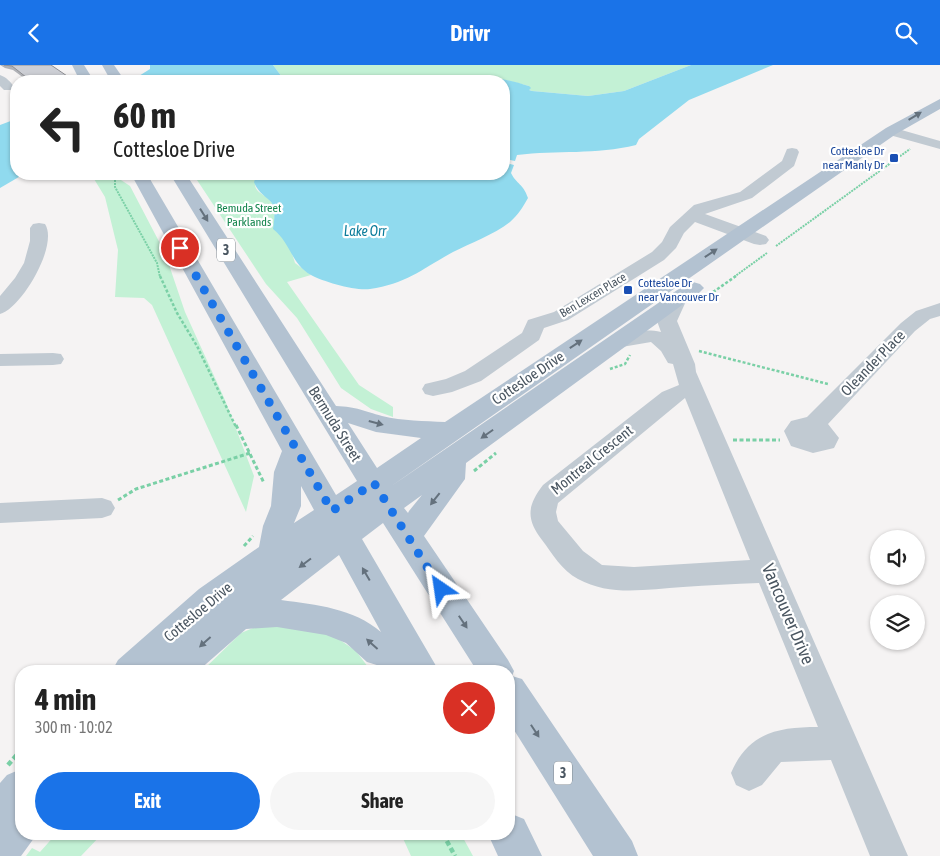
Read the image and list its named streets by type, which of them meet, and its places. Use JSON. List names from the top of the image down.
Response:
{
  "streets": {
    "main road": ["3", "Cottesloe Drive", "Bermuda Street"],
    "street": [
      "Ben Lexcen Place",
      "Oleander Place",
      "Montreal Crescent",
      "Vancouver Drive"
    ]
  },
  "crossings": [
    ["Cottesloe Drive", "Bermuda Street"],
    ["Cottesloe Drive", "Vancouver Drive"],
    ["Montreal Crescent", "Vancouver Drive"]
  ],
  "water": ["Lake Orr"],
  "parks": ["Bemuda Street Parklands"],
  "places": {
    "transit": ["Cottesloe Dr near Manly Dr", "Cottesloe Dr near Vancouver Dr"]
  },
  "page": {
    "header": "Drivr",
    "turn": ["60 m", "Cottesloe Drive"],
    "heading": ["4 min", "300 m · 10:02"],
    "buttons": ["Exit", "Share"]
  }
}
